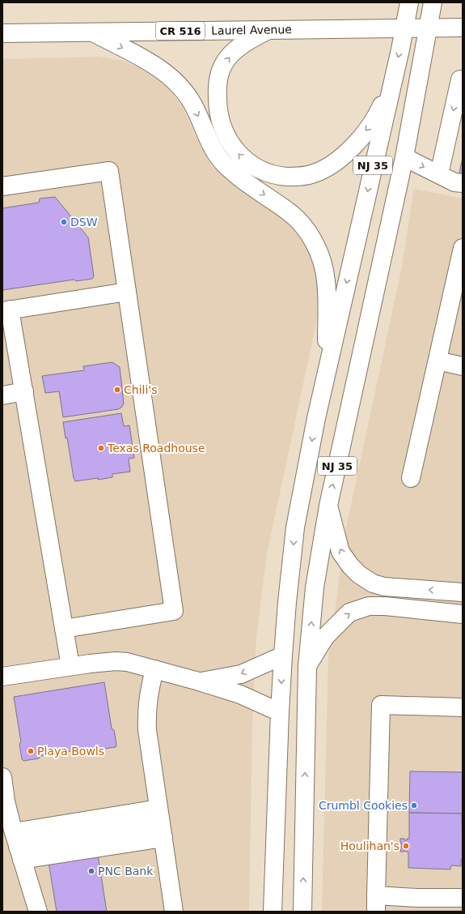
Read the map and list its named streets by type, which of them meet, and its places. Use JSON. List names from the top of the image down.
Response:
{
  "streets": {
    "main road": ["Laurel Avenue", "CR 516", "NJ 35"]
  },
  "crossings": [
    ["Laurel Avenue", "NJ 35"]
  ],
  "places": [
    "DSW",
    "Chili's",
    "Texas Roadhouse",
    "Playa Bowls",
    "Crumbl Cookies",
    "Houlihan's",
    "PNC Bank"
  ]
}
